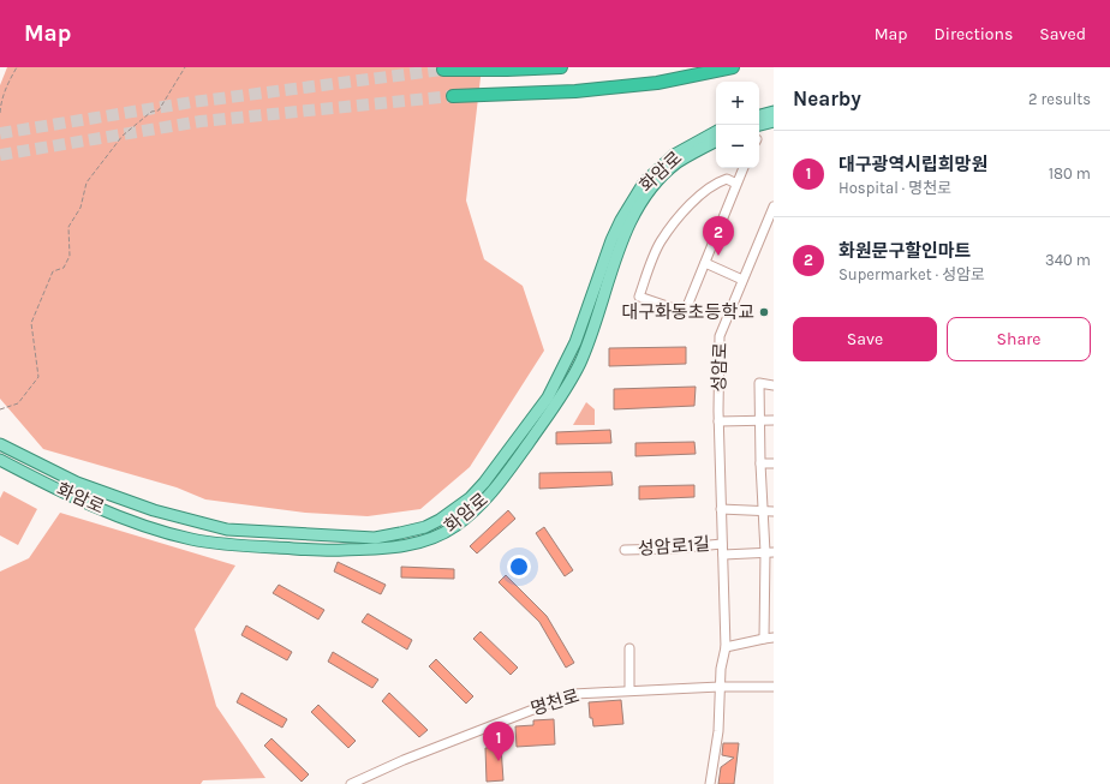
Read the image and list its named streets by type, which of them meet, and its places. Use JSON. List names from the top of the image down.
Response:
{
  "streets": {
    "main road": ["화암로"],
    "street": ["성암로", "성암로1길", "명천로"]
  },
  "crossings": [
    ["성암로", "성암로1길"],
    ["성암로", "명천로"]
  ],
  "places": ["대구화동초등학교"],
  "page": {
    "header": "Map",
    "nav": ["Map", "Directions", "Saved"],
    "heading": ["Nearby", "2 results"],
    "map_buttons": ["+", "−"],
    "list": [
      {
        "mark": "1",
        "name": "대구광역시립희망원",
        "note": "Hospital · 명천로",
        "value": "180 m"
      },
      {
        "mark": "2",
        "name": "화원문구할인마트",
        "note": "Supermarket · 성암로",
        "value": "340 m"
      }
    ],
    "pins": ["2", "1"],
    "buttons": ["Save", "Share"]
  }
}
